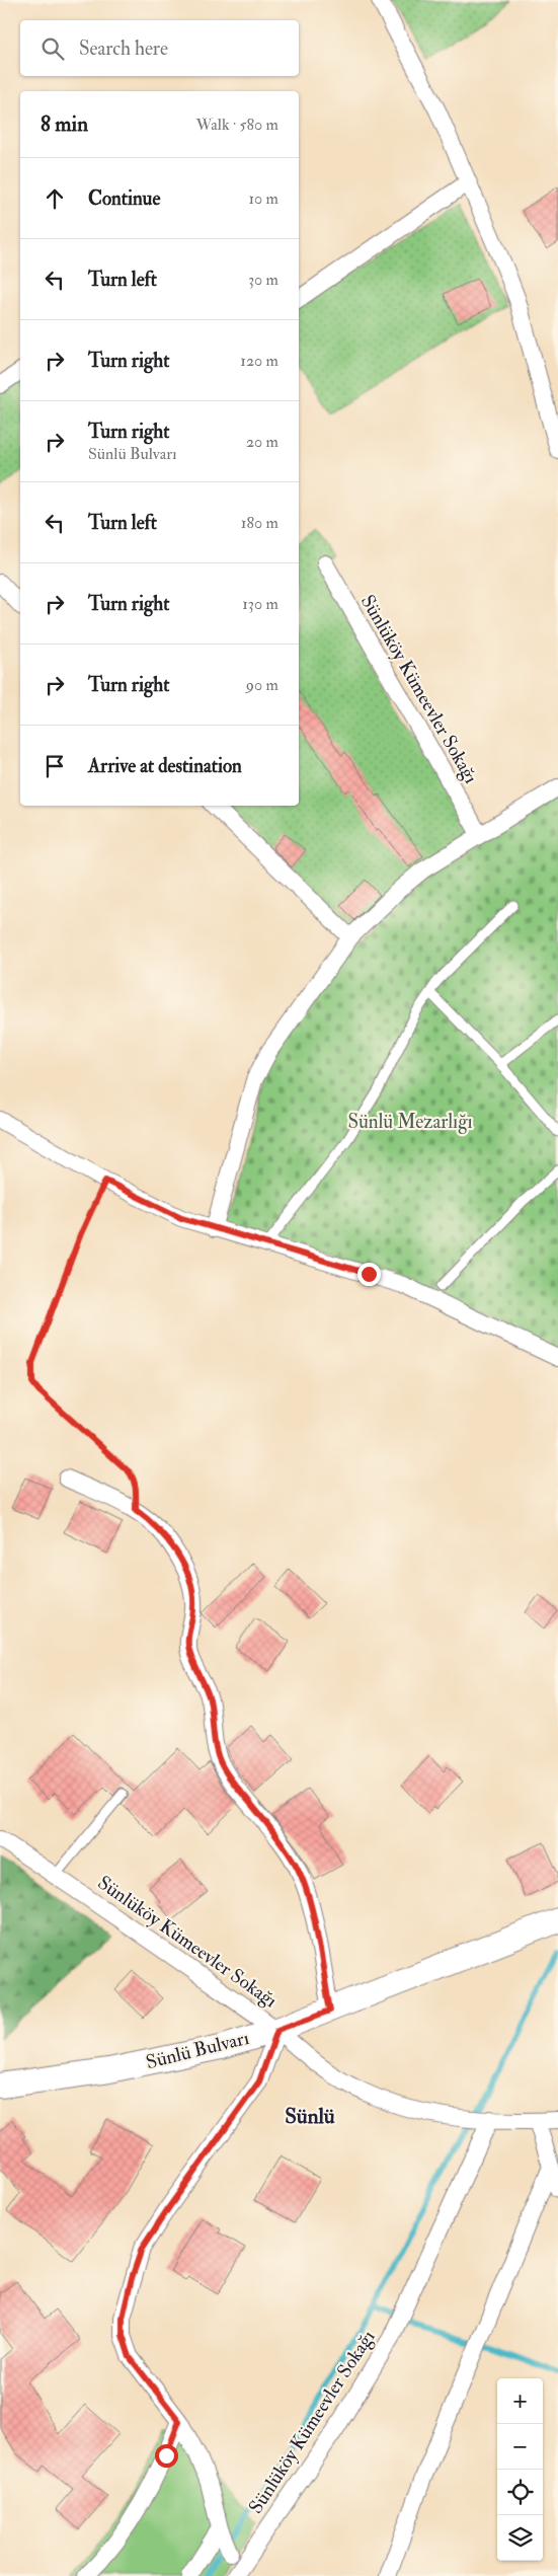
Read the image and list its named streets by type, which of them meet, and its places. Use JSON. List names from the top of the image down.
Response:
{
  "streets": {
    "main road": ["Sünlü Bulvarı"],
    "street": ["Sünlüköy Kümeevler Sokağı"]
  },
  "crossings": [
    ["Sünlüköy Kümeevler Sokağı", "Sünlü Bulvarı"]
  ],
  "districts": ["Sünlü"],
  "parks": ["Sünlü Mezarlığı"],
  "page": {
    "search": "Search here",
    "heading": ["8 min", "Walk · 580 m"],
    "list": [
      ["Continue", "10 m"],
      ["Turn left", "30 m"],
      ["Turn right", "120 m"],
      ["Turn right", "Sünlü Bulvarı", "20 m"],
      ["Turn left", "180 m"],
      ["Turn right", "130 m"],
      ["Turn right", "90 m"],
      "Arrive at destination"
    ],
    "map_buttons": ["+", "−"]
  }
}
